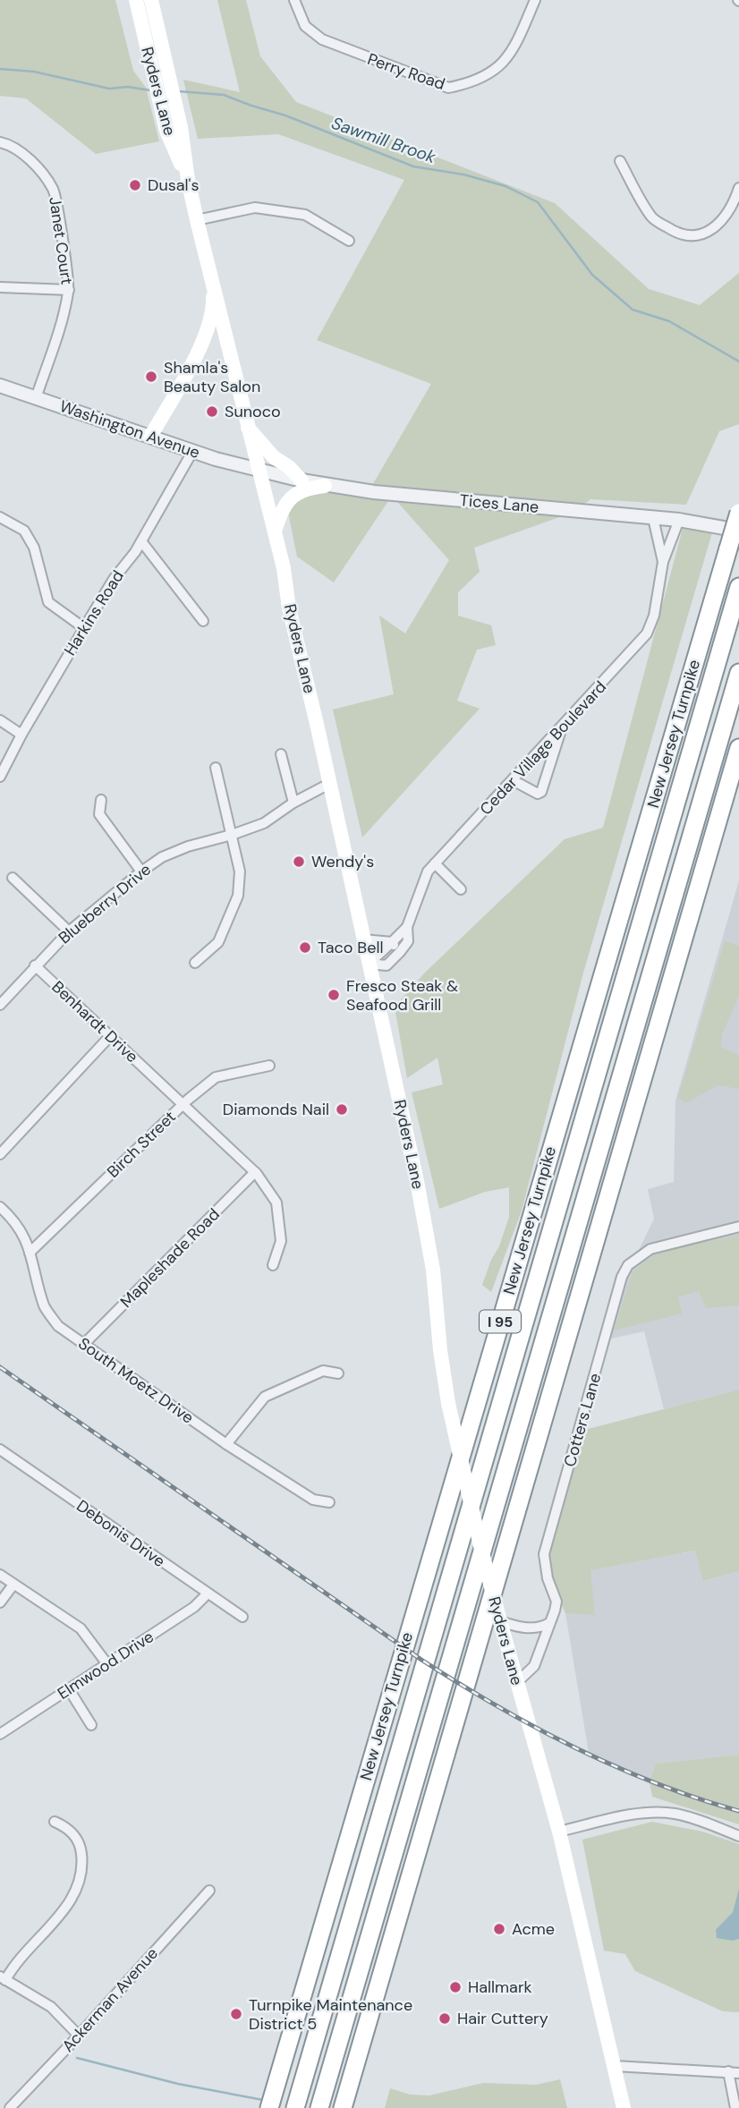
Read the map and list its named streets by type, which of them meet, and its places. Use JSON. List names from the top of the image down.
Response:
{
  "streets": {
    "highway": ["New Jersey Turnpike", "I 95"],
    "main road": ["Ryders Lane"],
    "street": [
      "Perry Road",
      "Janet Court",
      "Washington Avenue",
      "Tices Lane",
      "Harkins Road",
      "Cedar Village Boulevard",
      "Blueberry Drive",
      "Benhardt Drive",
      "Birch Street",
      "Mapleshade Road",
      "South Moetz Drive",
      "Cotters Lane",
      "Debonis Drive",
      "Elmwood Drive",
      "Ackerman Avenue"
    ]
  },
  "crossings": [
    ["Ryders Lane", "Washington Avenue"],
    ["Ryders Lane", "Tices Lane"],
    ["Ryders Lane", "Cedar Village Boulevard"],
    ["Ryders Lane", "Blueberry Drive"],
    ["Ryders Lane", "Cotters Lane"],
    ["Janet Court", "Washington Avenue"],
    ["Washington Avenue", "Tices Lane"],
    ["Washington Avenue", "Harkins Road"],
    ["Tices Lane", "Cedar Village Boulevard"],
    ["Blueberry Drive", "Benhardt Drive"],
    ["Benhardt Drive", "Birch Street"],
    ["Benhardt Drive", "Mapleshade Road"],
    ["Birch Street", "South Moetz Drive"],
    ["Mapleshade Road", "South Moetz Drive"],
    ["Debonis Drive", "Elmwood Drive"]
  ],
  "water": ["Sawmill Brook"],
  "places": [
    "Dusal's",
    "Shamla's Beauty Salon",
    "Sunoco",
    "Wendy's",
    "Taco Bell",
    "Fresco Steak & Seafood Grill",
    "Diamonds Nail",
    "Acme",
    "Hallmark",
    "Turnpike Maintenance District 5",
    "Hair Cuttery"
  ]
}
